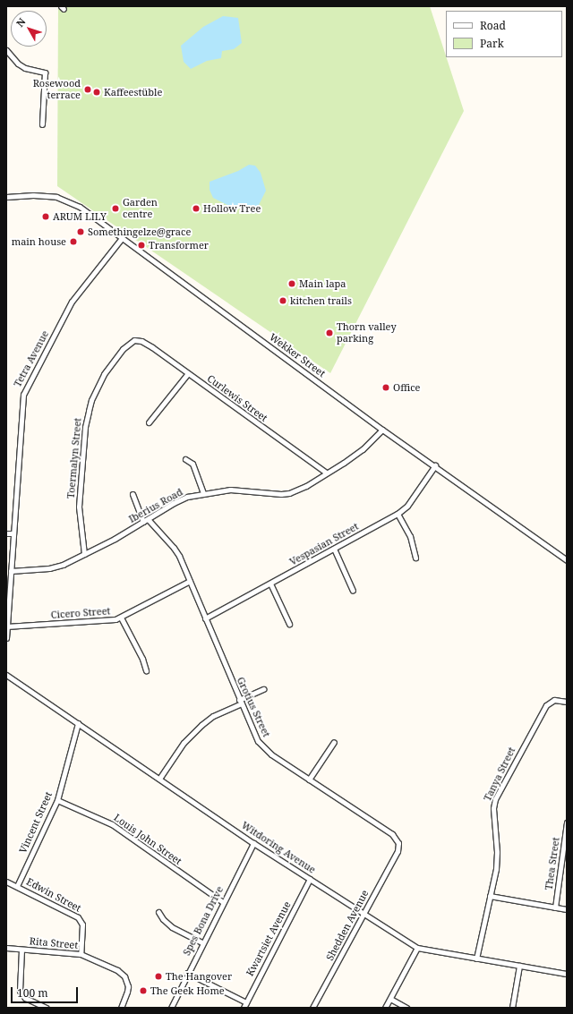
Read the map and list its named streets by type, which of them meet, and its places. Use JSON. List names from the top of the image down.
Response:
{
  "streets": {
    "street": [
      "Wekker Street",
      "Tetra Avenue",
      "Curlewis Street",
      "Toermalyn Street",
      "Iberius Road",
      "Vespasian Street",
      "Cicero Street",
      "Grotius Street",
      "Tanya Street",
      "Vincent Street",
      "Louis John Street",
      "Witdoring Avenue",
      "Thea Street",
      "Edwin Street",
      "Spes Bona Drive",
      "Shedden Avenue",
      "Kwartsiet Avenue",
      "Rita Street"
    ]
  },
  "crossings": [
    ["Wekker Street", "Tetra Avenue"],
    ["Wekker Street", "Iberius Road"],
    ["Wekker Street", "Vespasian Street"],
    ["Tetra Avenue", "Iberius Road"],
    ["Tetra Avenue", "Cicero Street"],
    ["Curlewis Street", "Toermalyn Street"],
    ["Curlewis Street", "Iberius Road"],
    ["Toermalyn Street", "Iberius Road"],
    ["Iberius Road", "Grotius Street"],
    ["Vespasian Street", "Grotius Street"],
    ["Cicero Street", "Grotius Street"],
    ["Grotius Street", "Shedden Avenue"],
    ["Tanya Street", "Witdoring Avenue"],
    ["Vincent Street", "Louis John Street"],
    ["Vincent Street", "Witdoring Avenue"],
    ["Vincent Street", "Edwin Street"],
    ["Louis John Street", "Spes Bona Drive"],
    ["Witdoring Avenue", "Spes Bona Drive"],
    ["Witdoring Avenue", "Shedden Avenue"],
    ["Witdoring Avenue", "Kwartsiet Avenue"],
    ["Edwin Street", "Rita Street"]
  ],
  "places": [
    "Rosewood terrace",
    "Kaffeestüble",
    "Garden centre",
    "Hollow Tree",
    "ARUM LILY",
    "Somethingelze@grace",
    "main house",
    "Transformer",
    "Main lapa",
    "kitchen trails",
    "Thorn valley parking",
    "Office",
    "The Hangover",
    "The Geek Home"
  ],
  "legend": ["Road", "Park"],
  "scale_bar": "100 m",
  "north": "top left"
}
